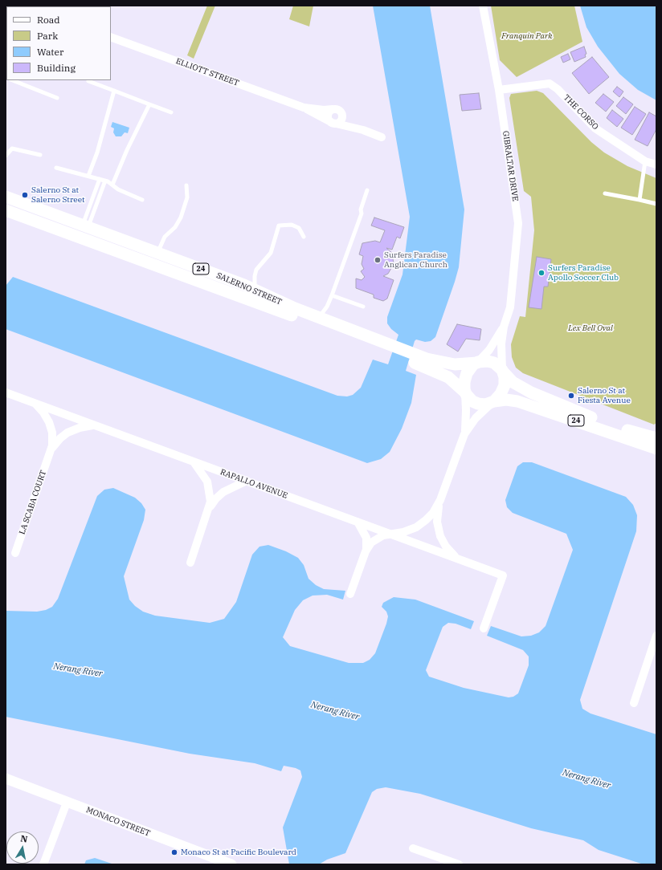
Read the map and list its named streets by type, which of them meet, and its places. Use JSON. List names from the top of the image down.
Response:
{
  "streets": {
    "main road": ["24", "SALERNO STREET"],
    "street": [
      "ELLIOTT STREET",
      "THE CORSO",
      "GIBRALTAR DRIVE",
      "RAPALLO AVENUE",
      "LA SCABA COURT",
      "MONACO STREET"
    ]
  },
  "crossings": [
    ["THE CORSO", "GIBRALTAR DRIVE"],
    ["GIBRALTAR DRIVE", "24"],
    ["GIBRALTAR DRIVE", "SALERNO STREET"],
    ["24", "SALERNO STREET"],
    ["RAPALLO AVENUE", "LA SCABA COURT"]
  ],
  "water": ["Nerang River"],
  "parks": ["Franquin Park", "Lex Bell Oval"],
  "places": [
    "Salerno St at Salerno Street",
    "Surfers Paradise Anglican Church",
    "Surfers Paradise Apollo Soccer Club",
    "Salerno St at Fiesta Avenue",
    "Monaco St at Pacific Boulevard"
  ],
  "legend": [
    "Road",
    "Park",
    "Water",
    "Building"
  ],
  "north": "top"
}
